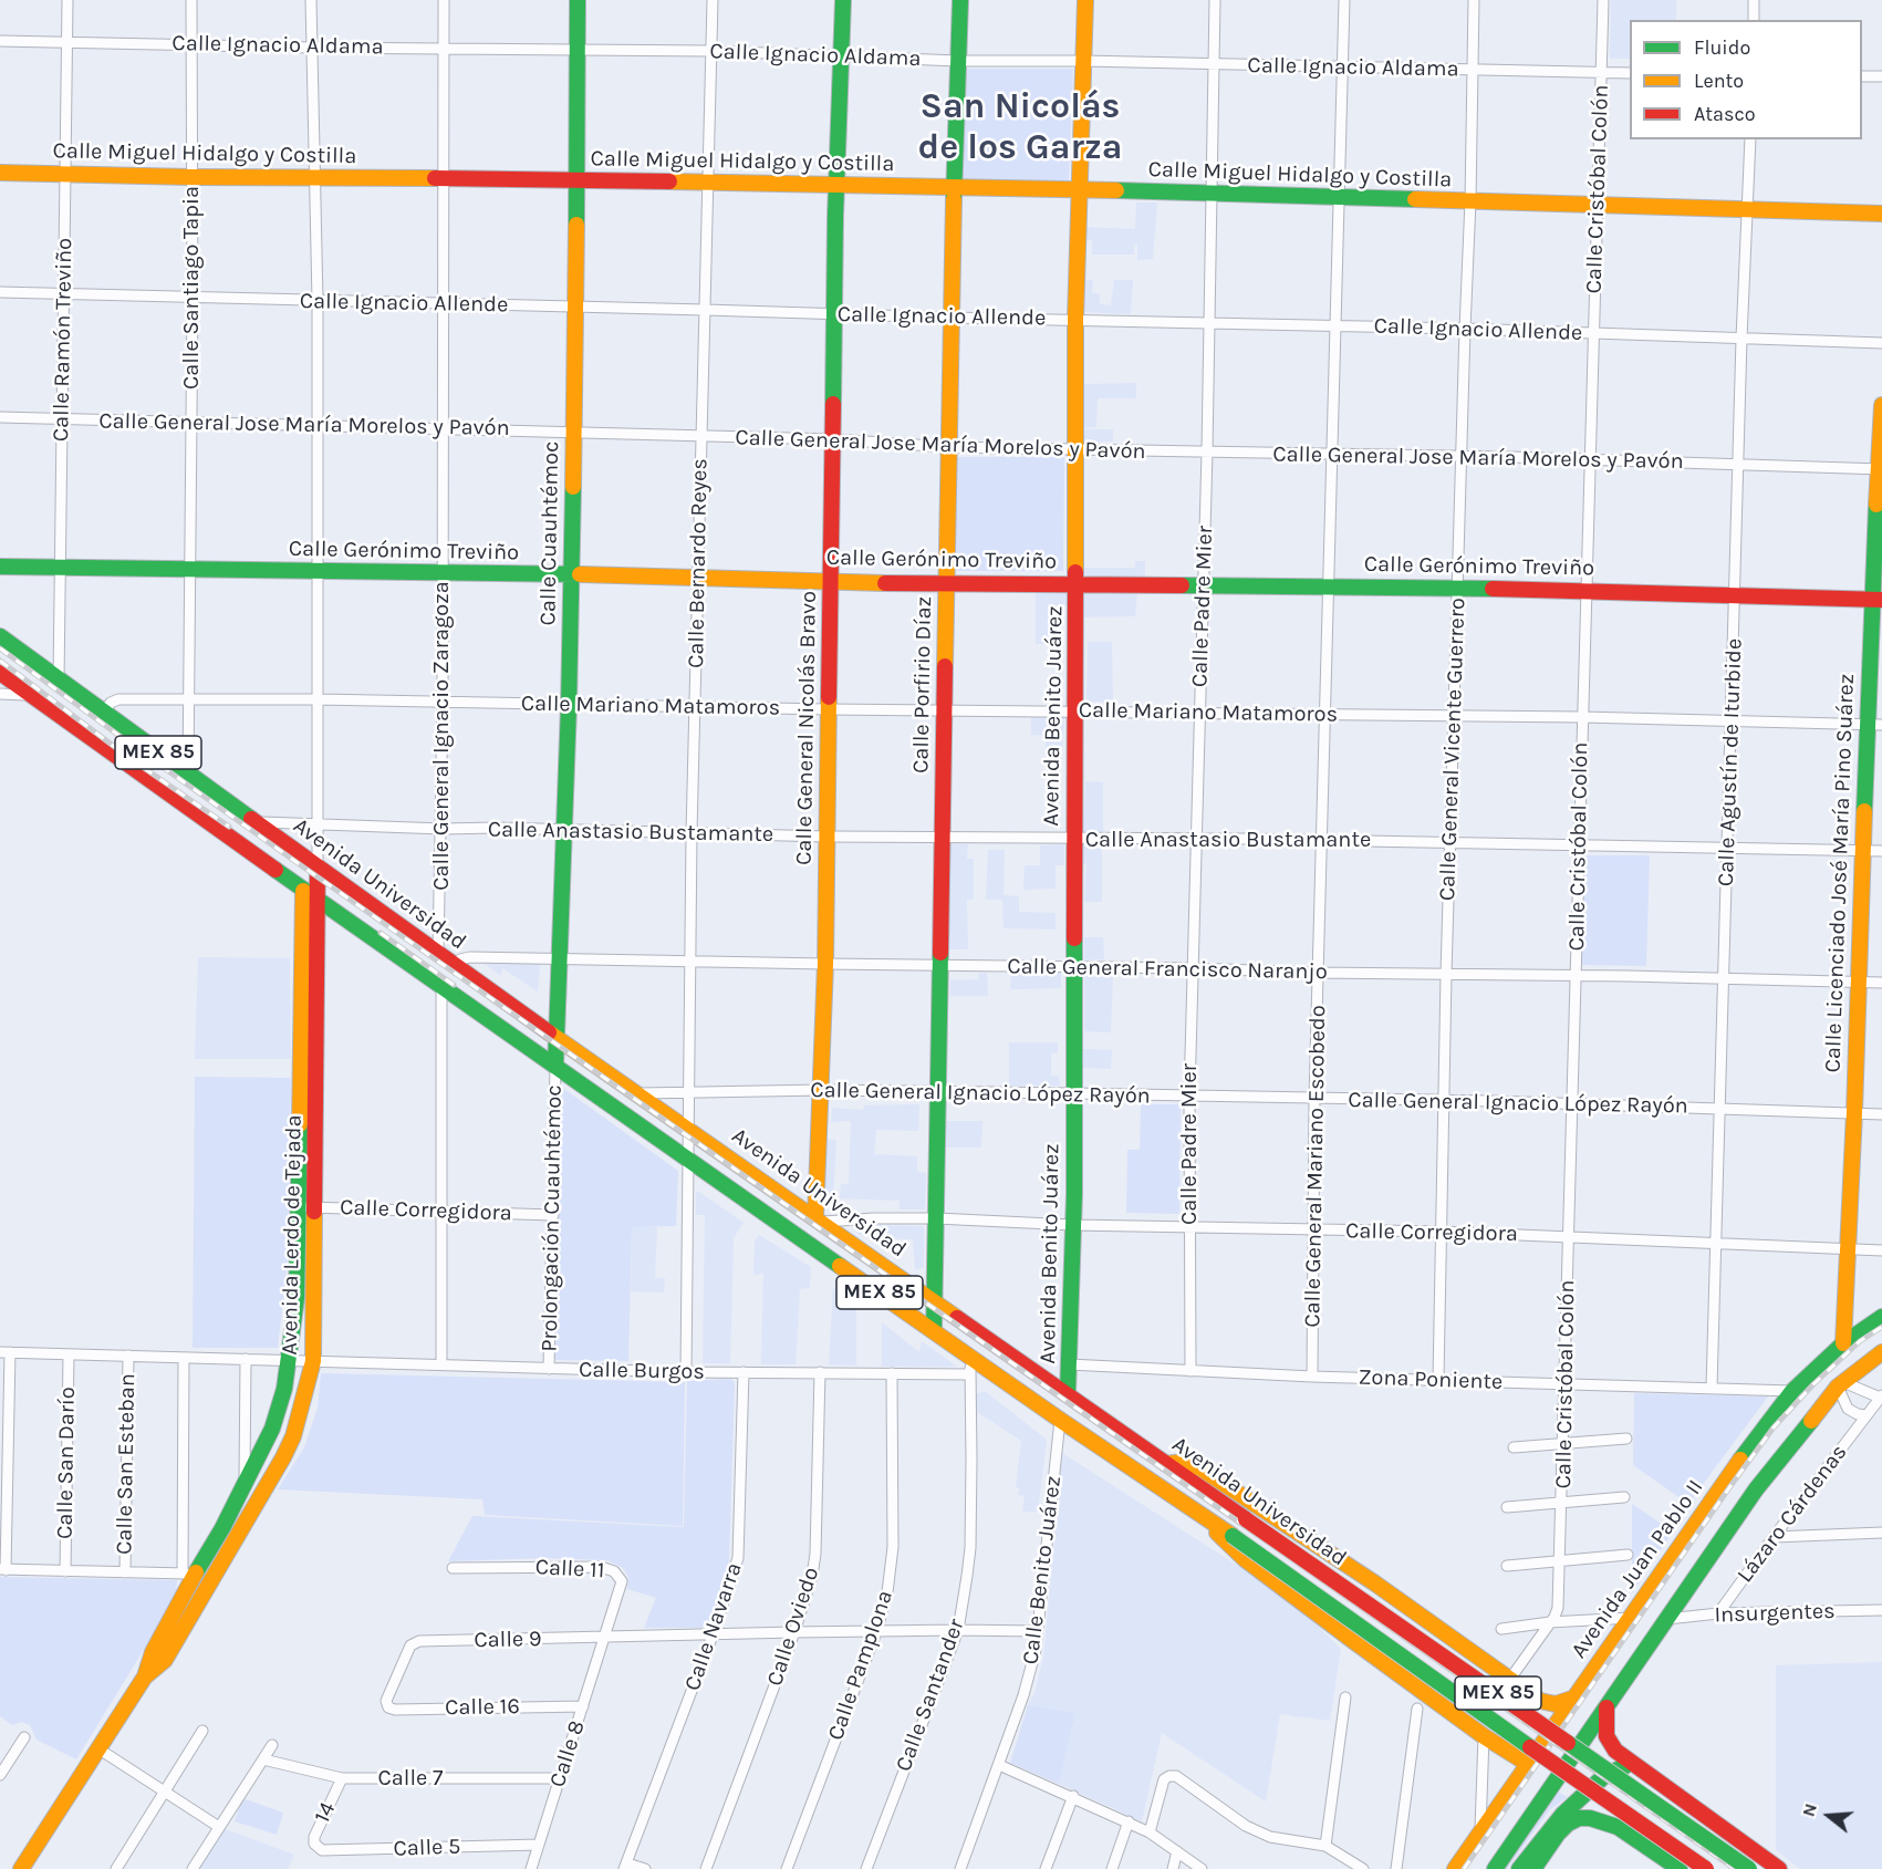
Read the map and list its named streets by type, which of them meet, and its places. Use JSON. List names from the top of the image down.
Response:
{
  "streets": {
    "main road": [
      "Calle Miguel Hidalgo y Costilla",
      "Calle Cuauhtémoc",
      "Calle Gerónimo Treviño",
      "Calle Porfirio Díaz",
      "Avenida Benito Juárez",
      "Calle General Nicolás Bravo",
      "MEX 85",
      "Calle Licenciado José María Pino Suárez",
      "Avenida Universidad",
      "Avenida Lerdo de Tejada",
      "Avenida Juan Pablo II"
    ],
    "street": [
      "Calle Ignacio Aldama",
      "Calle Cristóbal Colón",
      "Calle Santiago Tapia",
      "Calle Ignacio Allende",
      "Calle Ramón Treviño",
      "Calle General Jose María Morelos y Pavón",
      "Calle Bernardo Reyes",
      "Calle Padre Mier",
      "Calle Mariano Matamoros",
      "Calle General Ignacio Zaragoza",
      "Calle General Vicente Guerrero",
      "Calle Agustín de Iturbide",
      "Calle Anastasio Bustamante",
      "Calle General Francisco Naranjo",
      "Calle General Ignacio López Rayón",
      "Calle General Mariano Escobedo",
      "Calle Corregidora",
      "Prolongación Cuauhtémoc",
      "Calle Burgos",
      "Zona Poniente",
      "Calle San Darío",
      "Calle San Esteban",
      "Lázaro Cárdenas",
      "Calle 11",
      "Calle Benito Juárez",
      "Insurgentes",
      "Calle Navarra",
      "Calle Oviedo",
      "Calle 9",
      "Calle Pamplona",
      "Calle Santander",
      "Calle 16",
      "Calle 8",
      "Calle 7",
      "14",
      "Calle 5"
    ]
  },
  "crossings": [
    ["Calle Ignacio Aldama", "Calle Cristóbal Colón"],
    ["Calle Ignacio Aldama", "Calle Santiago Tapia"],
    ["Calle Ignacio Aldama", "Calle Ramón Treviño"],
    ["Calle Ignacio Aldama", "Calle Cuauhtémoc"],
    ["Calle Ignacio Aldama", "Calle Bernardo Reyes"],
    ["Calle Ignacio Aldama", "Calle Padre Mier"],
    ["Calle Ignacio Aldama", "Calle Porfirio Díaz"],
    ["Calle Ignacio Aldama", "Avenida Benito Juárez"],
    ["Calle Ignacio Aldama", "Calle General Nicolás Bravo"],
    ["Calle Ignacio Aldama", "Calle General Ignacio Zaragoza"],
    ["Calle Ignacio Aldama", "Calle General Vicente Guerrero"],
    ["Calle Ignacio Aldama", "Calle General Mariano Escobedo"],
    ["Calle Miguel Hidalgo y Costilla", "Calle Cristóbal Colón"],
    ["Calle Miguel Hidalgo y Costilla", "Calle Santiago Tapia"],
    ["Calle Miguel Hidalgo y Costilla", "Calle Ramón Treviño"],
    ["Calle Miguel Hidalgo y Costilla", "Calle Cuauhtémoc"],
    ["Calle Miguel Hidalgo y Costilla", "Calle Bernardo Reyes"],
    ["Calle Miguel Hidalgo y Costilla", "Calle Padre Mier"],
    ["Calle Miguel Hidalgo y Costilla", "Calle Porfirio Díaz"],
    ["Calle Miguel Hidalgo y Costilla", "Avenida Benito Juárez"],
    ["Calle Miguel Hidalgo y Costilla", "Calle General Nicolás Bravo"],
    ["Calle Miguel Hidalgo y Costilla", "Calle General Ignacio Zaragoza"],
    ["Calle Miguel Hidalgo y Costilla", "Calle General Vicente Guerrero"],
    ["Calle Miguel Hidalgo y Costilla", "Calle Agustín de Iturbide"],
    ["Calle Miguel Hidalgo y Costilla", "Calle General Mariano Escobedo"],
    ["Calle Cristóbal Colón", "Calle Ignacio Allende"],
    ["Calle Cristóbal Colón", "Calle General Jose María Morelos y Pavón"],
    ["Calle Cristóbal Colón", "Calle Gerónimo Treviño"],
    ["Calle Cristóbal Colón", "Calle Mariano Matamoros"],
    ["Calle Cristóbal Colón", "Calle Anastasio Bustamante"],
    ["Calle Cristóbal Colón", "Calle General Francisco Naranjo"],
    ["Calle Cristóbal Colón", "Calle General Ignacio López Rayón"],
    ["Calle Cristóbal Colón", "Calle Corregidora"],
    ["Calle Cristóbal Colón", "Zona Poniente"],
    ["Calle Santiago Tapia", "Calle Ignacio Allende"],
    ["Calle Santiago Tapia", "Calle General Jose María Morelos y Pavón"],
    ["Calle Santiago Tapia", "Calle Gerónimo Treviño"],
    ["Calle Santiago Tapia", "Calle Mariano Matamoros"],
    ["Calle Santiago Tapia", "Avenida Universidad"],
    ["Calle Ignacio Allende", "Calle Ramón Treviño"],
    ["Calle Ignacio Allende", "Calle Cuauhtémoc"],
    ["Calle Ignacio Allende", "Calle Bernardo Reyes"],
    ["Calle Ignacio Allende", "Calle Padre Mier"],
    ["Calle Ignacio Allende", "Calle Porfirio Díaz"],
    ["Calle Ignacio Allende", "Avenida Benito Juárez"],
    ["Calle Ignacio Allende", "Calle General Nicolás Bravo"],
    ["Calle Ignacio Allende", "Calle General Ignacio Zaragoza"],
    ["Calle Ignacio Allende", "Calle General Vicente Guerrero"],
    ["Calle Ignacio Allende", "Calle Agustín de Iturbide"],
    ["Calle Ignacio Allende", "Calle General Mariano Escobedo"],
    ["Calle Ramón Treviño", "Calle General Jose María Morelos y Pavón"],
    ["Calle Ramón Treviño", "Calle Gerónimo Treviño"],
    ["Calle Ramón Treviño", "Avenida Universidad"],
    ["Calle General Jose María Morelos y Pavón", "Calle Cuauhtémoc"],
    ["Calle General Jose María Morelos y Pavón", "Calle Bernardo Reyes"],
    ["Calle General Jose María Morelos y Pavón", "Calle Padre Mier"],
    ["Calle General Jose María Morelos y Pavón", "Calle Porfirio Díaz"],
    ["Calle General Jose María Morelos y Pavón", "Avenida Benito Juárez"],
    ["Calle General Jose María Morelos y Pavón", "Calle General Nicolás Bravo"],
    ["Calle General Jose María Morelos y Pavón", "Calle General Ignacio Zaragoza"],
    ["Calle General Jose María Morelos y Pavón", "Calle General Vicente Guerrero"],
    ["Calle General Jose María Morelos y Pavón", "Calle Agustín de Iturbide"],
    ["Calle General Jose María Morelos y Pavón", "Calle Licenciado José María Pino Suárez"],
    ["Calle General Jose María Morelos y Pavón", "Calle General Mariano Escobedo"],
    ["Calle Cuauhtémoc", "Calle Gerónimo Treviño"],
    ["Calle Cuauhtémoc", "Calle Mariano Matamoros"],
    ["Calle Cuauhtémoc", "Calle Anastasio Bustamante"],
    ["Calle Cuauhtémoc", "Avenida Universidad"],
    ["Calle Cuauhtémoc", "Calle General Francisco Naranjo"],
    ["Calle Cuauhtémoc", "Prolongación Cuauhtémoc"],
    ["Calle Gerónimo Treviño", "Calle Bernardo Reyes"],
    ["Calle Gerónimo Treviño", "Calle Padre Mier"],
    ["Calle Gerónimo Treviño", "Calle Porfirio Díaz"],
    ["Calle Gerónimo Treviño", "Avenida Benito Juárez"],
    ["Calle Gerónimo Treviño", "Calle General Nicolás Bravo"],
    ["Calle Gerónimo Treviño", "Calle General Ignacio Zaragoza"],
    ["Calle Gerónimo Treviño", "Calle General Vicente Guerrero"],
    ["Calle Gerónimo Treviño", "Calle Agustín de Iturbide"],
    ["Calle Gerónimo Treviño", "Calle Licenciado José María Pino Suárez"],
    ["Calle Gerónimo Treviño", "Calle General Mariano Escobedo"],
    ["Calle Bernardo Reyes", "Calle Mariano Matamoros"],
    ["Calle Bernardo Reyes", "Calle Anastasio Bustamante"],
    ["Calle Bernardo Reyes", "Avenida Universidad"],
    ["Calle Bernardo Reyes", "Calle General Francisco Naranjo"],
    ["Calle Bernardo Reyes", "Calle General Ignacio López Rayón"],
    ["Calle Bernardo Reyes", "Calle Burgos"],
    ["Calle Padre Mier", "Calle Mariano Matamoros"],
    ["Calle Padre Mier", "Calle Anastasio Bustamante"],
    ["Calle Padre Mier", "Calle General Francisco Naranjo"],
    ["Calle Padre Mier", "Calle General Ignacio López Rayón"],
    ["Calle Padre Mier", "Calle Corregidora"],
    ["Calle Padre Mier", "Zona Poniente"],
    ["Calle Porfirio Díaz", "Calle Mariano Matamoros"],
    ["Calle Porfirio Díaz", "Calle Anastasio Bustamante"],
    ["Calle Porfirio Díaz", "Avenida Universidad"],
    ["Calle Porfirio Díaz", "Calle General Francisco Naranjo"],
    ["Calle Porfirio Díaz", "Calle General Ignacio López Rayón"],
    ["Calle Porfirio Díaz", "Calle Corregidora"],
    ["Calle Mariano Matamoros", "Avenida Benito Juárez"],
    ["Calle Mariano Matamoros", "Calle General Nicolás Bravo"],
    ["Calle Mariano Matamoros", "Calle General Ignacio Zaragoza"],
    ["Calle Mariano Matamoros", "Calle General Vicente Guerrero"],
    ["Calle Mariano Matamoros", "Calle Agustín de Iturbide"],
    ["Calle Mariano Matamoros", "Calle Licenciado José María Pino Suárez"],
    ["Calle Mariano Matamoros", "Avenida Universidad"],
    ["Calle Mariano Matamoros", "Calle General Mariano Escobedo"],
    ["Avenida Benito Juárez", "Calle Anastasio Bustamante"],
    ["Avenida Benito Juárez", "Avenida Universidad"],
    ["Avenida Benito Juárez", "Calle General Francisco Naranjo"],
    ["Avenida Benito Juárez", "Calle General Ignacio López Rayón"],
    ["Avenida Benito Juárez", "Calle Corregidora"],
    ["Avenida Benito Juárez", "Zona Poniente"],
    ["Calle General Nicolás Bravo", "Calle Anastasio Bustamante"],
    ["Calle General Nicolás Bravo", "Avenida Universidad"],
    ["Calle General Nicolás Bravo", "Calle General Francisco Naranjo"],
    ["Calle General Nicolás Bravo", "Calle General Ignacio López Rayón"],
    ["Calle General Nicolás Bravo", "Calle Corregidora"],
    ["Calle General Ignacio Zaragoza", "Calle Anastasio Bustamante"],
    ["Calle General Ignacio Zaragoza", "Avenida Universidad"],
    ["Calle General Vicente Guerrero", "Calle Anastasio Bustamante"],
    ["Calle General Vicente Guerrero", "Calle General Francisco Naranjo"],
    ["Calle General Vicente Guerrero", "Calle General Ignacio López Rayón"],
    ["Calle General Vicente Guerrero", "Calle Corregidora"],
    ["Calle General Vicente Guerrero", "Zona Poniente"],
    ["Calle Agustín de Iturbide", "Calle Anastasio Bustamante"],
    ["Calle Agustín de Iturbide", "Calle General Francisco Naranjo"],
    ["Calle Agustín de Iturbide", "Calle General Ignacio López Rayón"],
    ["Calle Agustín de Iturbide", "Calle Corregidora"],
    ["Calle Agustín de Iturbide", "Zona Poniente"],
    ["Calle Anastasio Bustamante", "Calle Licenciado José María Pino Suárez"],
    ["Calle Anastasio Bustamante", "Avenida Universidad"],
    ["Calle Anastasio Bustamante", "Calle General Mariano Escobedo"],
    ["Calle Licenciado José María Pino Suárez", "Calle General Francisco Naranjo"],
    ["Calle Licenciado José María Pino Suárez", "Calle General Ignacio López Rayón"],
    ["Calle Licenciado José María Pino Suárez", "Calle Corregidora"],
    ["Calle Licenciado José María Pino Suárez", "Avenida Juan Pablo II"],
    ["Avenida Universidad", "Calle General Francisco Naranjo"],
    ["Avenida Universidad", "Calle General Ignacio López Rayón"],
    ["Avenida Universidad", "Calle Corregidora"],
    ["Avenida Universidad", "Prolongación Cuauhtémoc"],
    ["Avenida Universidad", "Avenida Lerdo de Tejada"],
    ["Avenida Universidad", "Calle Benito Juárez"],
    ["Avenida Universidad", "Calle Santander"],
    ["Calle General Francisco Naranjo", "Calle General Mariano Escobedo"],
    ["Calle General Ignacio López Rayón", "Calle General Mariano Escobedo"],
    ["Calle General Mariano Escobedo", "Calle Corregidora"],
    ["Calle General Mariano Escobedo", "Zona Poniente"],
    ["Calle Corregidora", "Prolongación Cuauhtémoc"],
    ["Calle Corregidora", "Avenida Lerdo de Tejada"],
    ["Prolongación Cuauhtémoc", "Calle Burgos"],
    ["Avenida Lerdo de Tejada", "Calle Burgos"],
    ["Calle Burgos", "Calle San Darío"],
    ["Calle Burgos", "Calle San Esteban"],
    ["Calle Burgos", "Calle Navarra"],
    ["Calle Burgos", "Calle Oviedo"],
    ["Calle Burgos", "Calle Pamplona"],
    ["Calle Burgos", "Calle Santander"],
    ["Zona Poniente", "Avenida Juan Pablo II"],
    ["Lázaro Cárdenas", "Insurgentes"],
    ["Calle 11", "Calle 9"],
    ["Calle 11", "Calle 8"],
    ["Calle Benito Juárez", "Calle 9"],
    ["Calle Navarra", "Calle 9"],
    ["Calle Oviedo", "Calle 9"],
    ["Calle 9", "Calle Pamplona"],
    ["Calle 9", "Calle Santander"],
    ["Calle 9", "Calle 16"],
    ["Calle 9", "Calle 8"],
    ["Calle 16", "Calle 8"],
    ["Calle 8", "Calle 7"],
    ["Calle 8", "Calle 5"],
    ["Calle 7", "14"],
    ["14", "Calle 5"]
  ],
  "districts": ["San Nicolás de los Garza"],
  "legend": ["Fluido", "Lento", "Atasco"],
  "north": "left"
}
